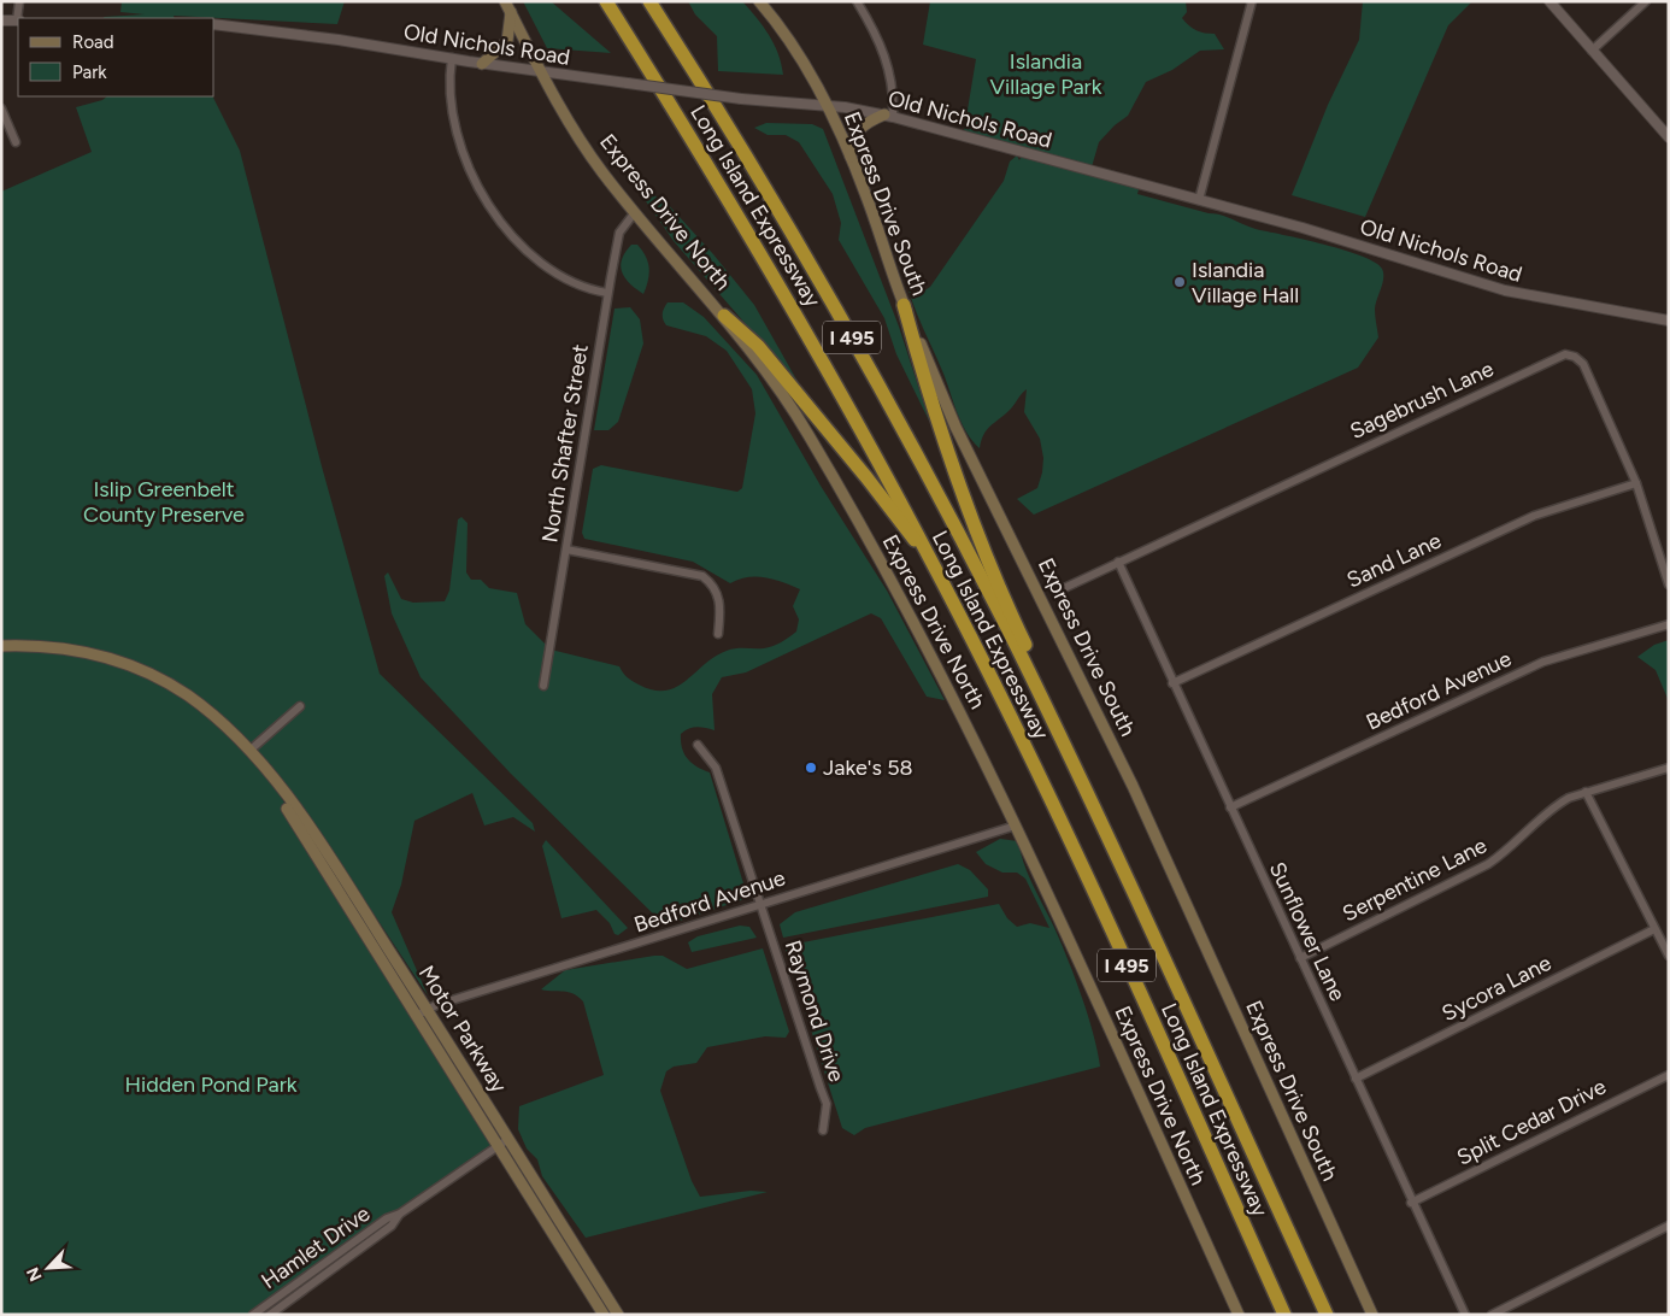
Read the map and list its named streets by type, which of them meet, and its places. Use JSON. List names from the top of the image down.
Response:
{
  "streets": {
    "highway": ["Long Island Expressway", "I 495"],
    "main road": ["Express Drive South", "Express Drive North", "Motor Parkway"],
    "street": [
      "Old Nichols Road",
      "Sagebrush Lane",
      "North Shafter Street",
      "Sand Lane",
      "Bedford Avenue",
      "Serpentine Lane",
      "Sunflower Lane",
      "Sycora Lane",
      "Raymond Drive",
      "Split Cedar Drive",
      "Hamlet Drive"
    ]
  },
  "crossings": [
    ["Old Nichols Road", "Express Drive South"],
    ["Old Nichols Road", "Express Drive North"],
    ["Express Drive North", "North Shafter Street"],
    ["Express Drive North", "Bedford Avenue"],
    ["Sagebrush Lane", "Sand Lane"],
    ["Sagebrush Lane", "Sunflower Lane"],
    ["Sand Lane", "Sunflower Lane"],
    ["Bedford Avenue", "Sunflower Lane"],
    ["Bedford Avenue", "Raymond Drive"],
    ["Bedford Avenue", "Motor Parkway"],
    ["Serpentine Lane", "Sunflower Lane"],
    ["Sunflower Lane", "Sycora Lane"],
    ["Sunflower Lane", "Split Cedar Drive"],
    ["Motor Parkway", "Hamlet Drive"]
  ],
  "parks": ["Islandia Village Park", "Islip Greenbelt County Preserve", "Hidden Pond Park"],
  "places": ["Islandia Village Hall", "Jake's 58"],
  "legend": ["Road", "Park"],
  "north": "bottom left"
}
